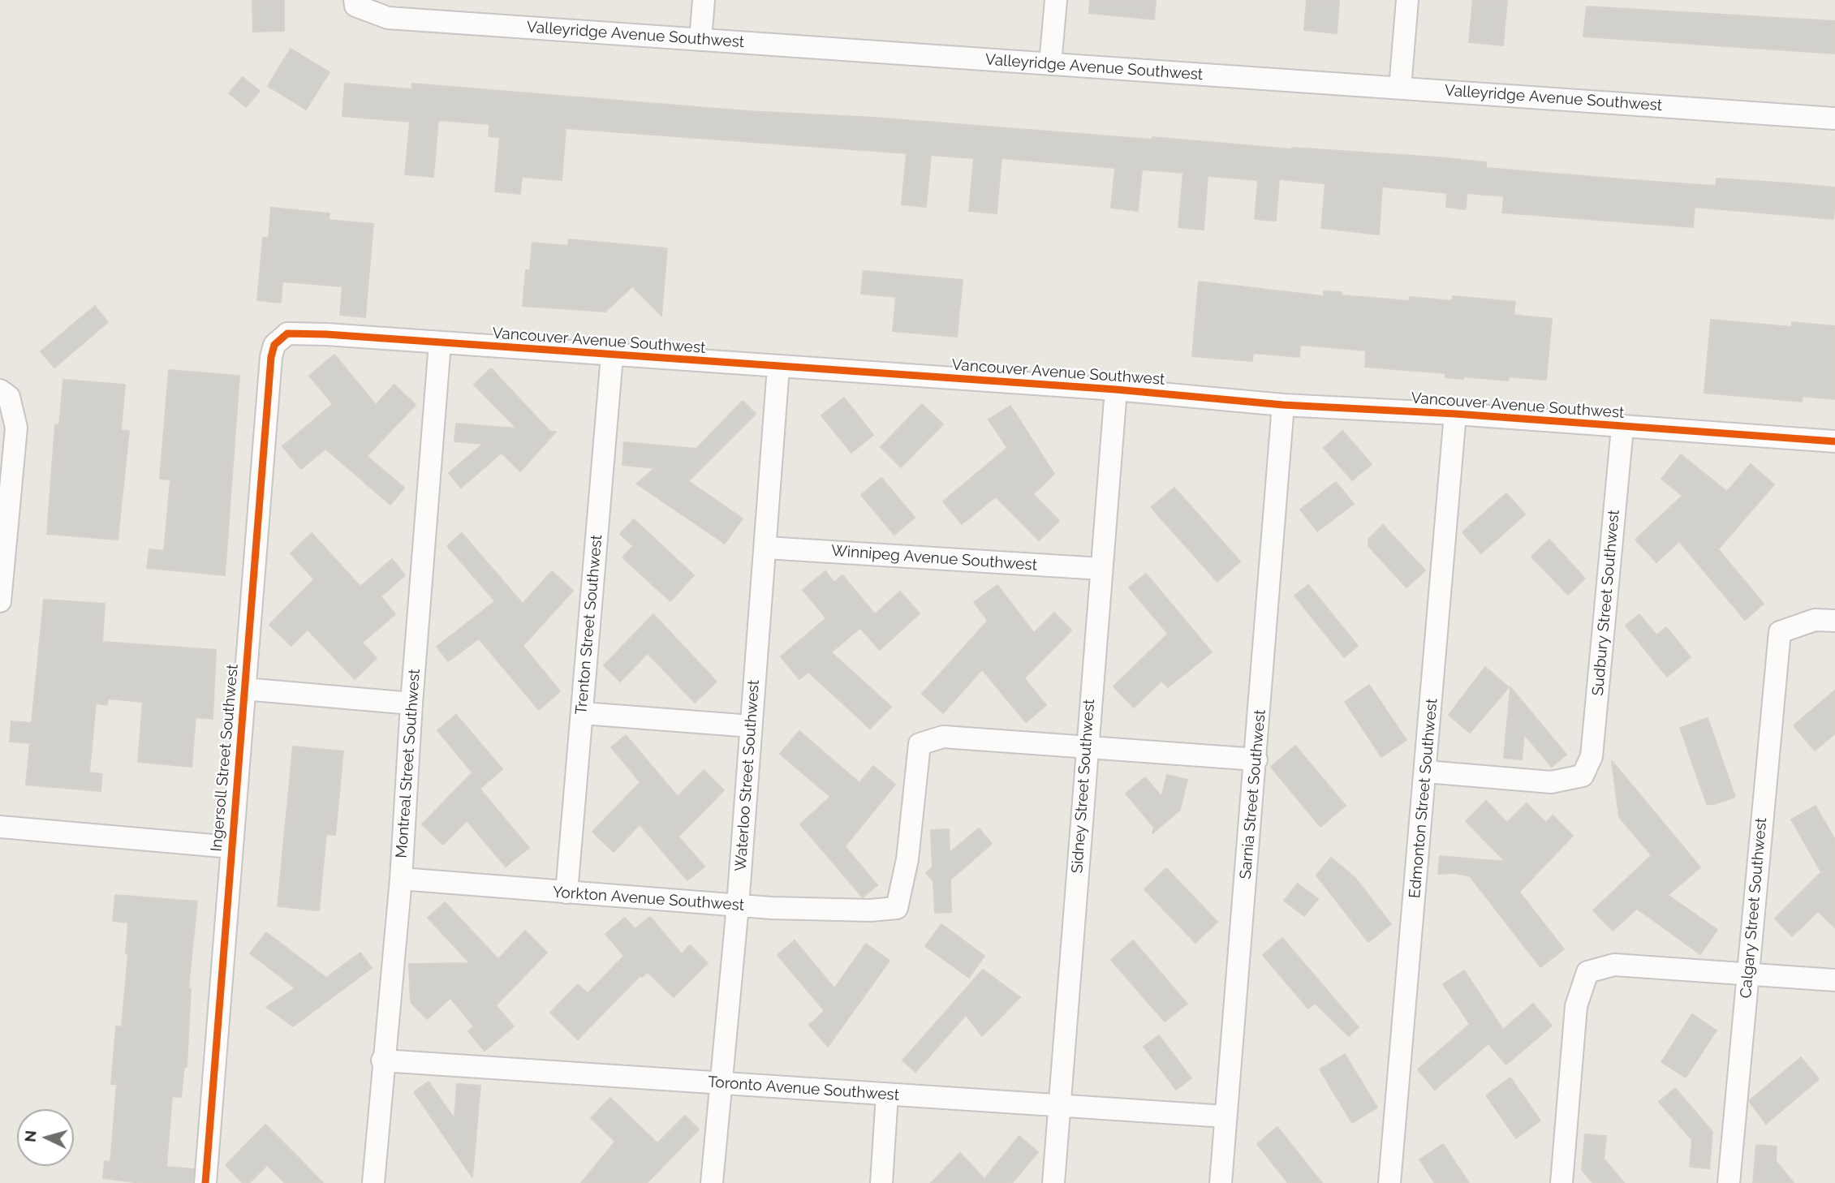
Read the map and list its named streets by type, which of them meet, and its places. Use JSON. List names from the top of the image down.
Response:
{
  "streets": {
    "street": [
      "Valleyridge Avenue Southwest",
      "Vancouver Avenue Southwest",
      "Winnipeg Avenue Southwest",
      "Sudbury Street Southwest",
      "Trenton Street Southwest",
      "Ingersoll Street Southwest",
      "Montreal Street Southwest",
      "Waterloo Street Southwest",
      "Sidney Street Southwest",
      "Sarnia Street Southwest",
      "Edmonton Street Southwest",
      "Yorkton Avenue Southwest",
      "Calgary Street Southwest",
      "Toronto Avenue Southwest"
    ]
  },
  "crossings": [
    ["Vancouver Avenue Southwest", "Sudbury Street Southwest"],
    ["Vancouver Avenue Southwest", "Trenton Street Southwest"],
    ["Vancouver Avenue Southwest", "Ingersoll Street Southwest"],
    ["Vancouver Avenue Southwest", "Montreal Street Southwest"],
    ["Vancouver Avenue Southwest", "Waterloo Street Southwest"],
    ["Vancouver Avenue Southwest", "Sidney Street Southwest"],
    ["Vancouver Avenue Southwest", "Sarnia Street Southwest"],
    ["Vancouver Avenue Southwest", "Edmonton Street Southwest"],
    ["Winnipeg Avenue Southwest", "Waterloo Street Southwest"],
    ["Winnipeg Avenue Southwest", "Sidney Street Southwest"],
    ["Sudbury Street Southwest", "Edmonton Street Southwest"],
    ["Trenton Street Southwest", "Yorkton Avenue Southwest"],
    ["Montreal Street Southwest", "Yorkton Avenue Southwest"],
    ["Montreal Street Southwest", "Toronto Avenue Southwest"],
    ["Waterloo Street Southwest", "Yorkton Avenue Southwest"],
    ["Waterloo Street Southwest", "Toronto Avenue Southwest"],
    ["Sidney Street Southwest", "Yorkton Avenue Southwest"],
    ["Sidney Street Southwest", "Toronto Avenue Southwest"],
    ["Sarnia Street Southwest", "Toronto Avenue Southwest"]
  ],
  "north": "left"
}
